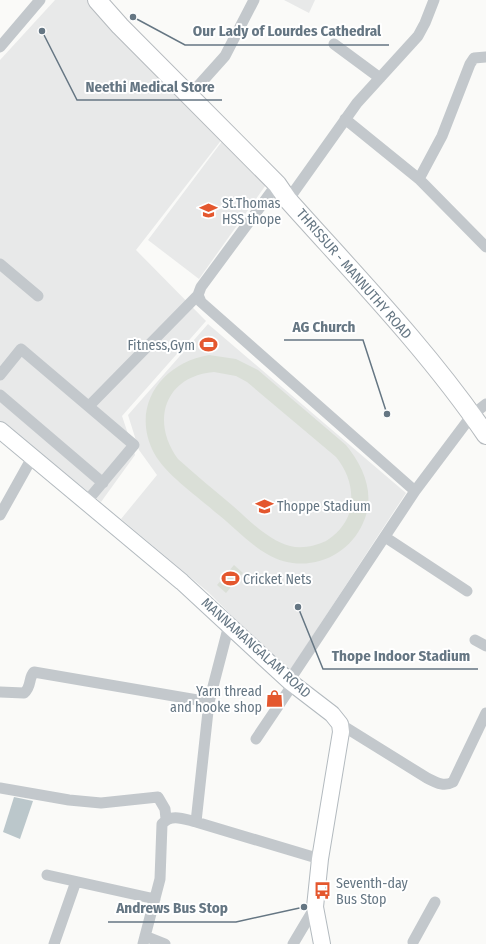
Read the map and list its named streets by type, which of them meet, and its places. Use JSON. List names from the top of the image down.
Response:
{
  "streets": {
    "main road": ["THRISSUR - MANNUTHY ROAD", "MANNAMANGALAM ROAD"]
  },
  "places": {
    "other": [
      "Our Lady of Lourdes Cathedral",
      "Neethi Medical Store",
      "AG Church",
      "Thope Indoor Stadium",
      "Andrews Bus Stop"
    ],
    "school or university": ["St.Thomas HSS thope", "Thoppe Stadium"],
    "sports": ["Fitness,Gym", "Cricket Nets"],
    "shop": ["Yarn thread and hooke shop"],
    "bus stop": ["Seventh-day Bus Stop"]
  }
}
